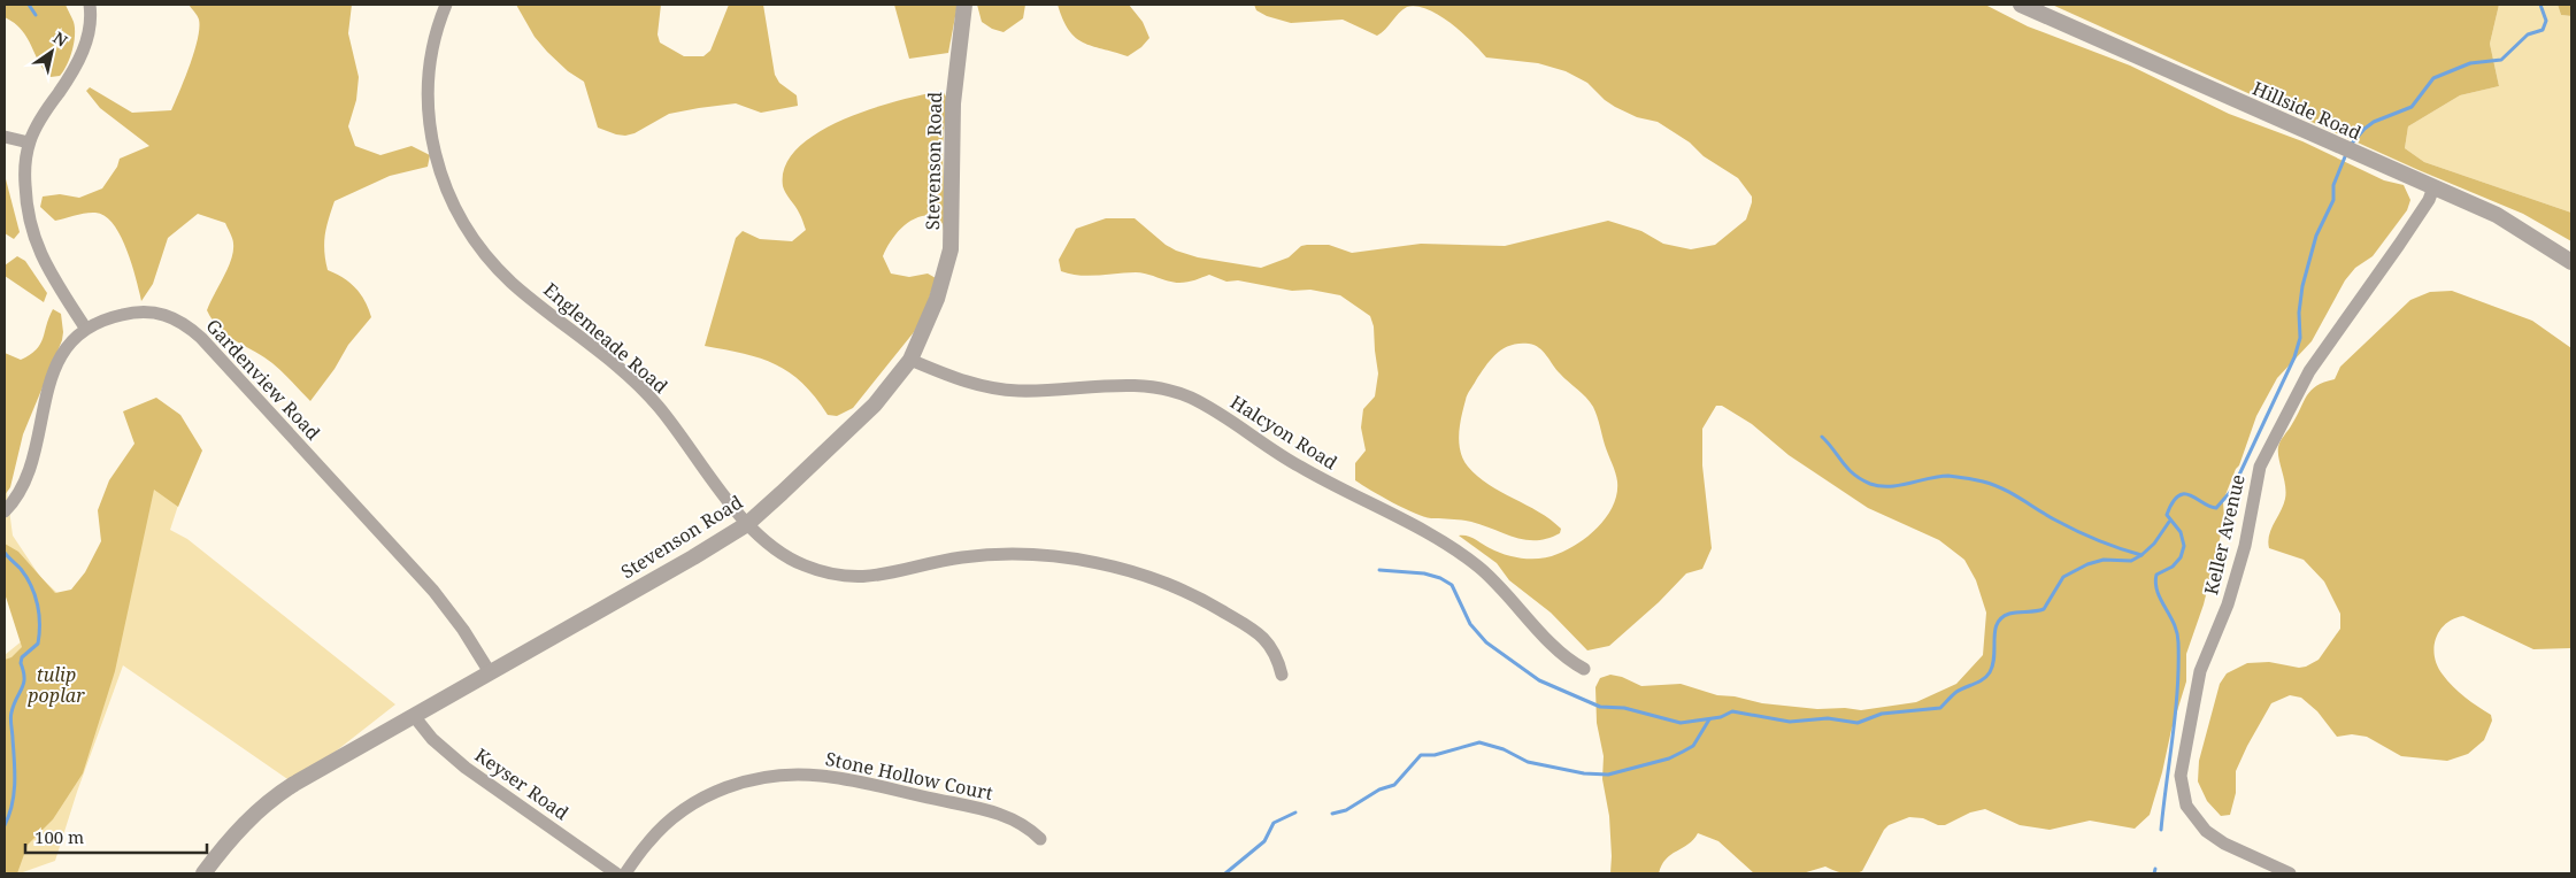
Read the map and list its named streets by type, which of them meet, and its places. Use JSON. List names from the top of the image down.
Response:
{
  "streets": {
    "street": [
      "Hillside Road",
      "Stevenson Road",
      "Englemeade Road",
      "Gardenview Road",
      "Halcyon Road",
      "Keller Avenue",
      "Stone Hollow Court",
      "Keyser Road"
    ]
  },
  "crossings": [
    ["Hillside Road", "Keller Avenue"],
    ["Stevenson Road", "Englemeade Road"],
    ["Stevenson Road", "Gardenview Road"],
    ["Stevenson Road", "Halcyon Road"],
    ["Stevenson Road", "Keyser Road"]
  ],
  "parks": ["tulip poplar"],
  "scale_bar": "100 m",
  "north": "top right"
}
